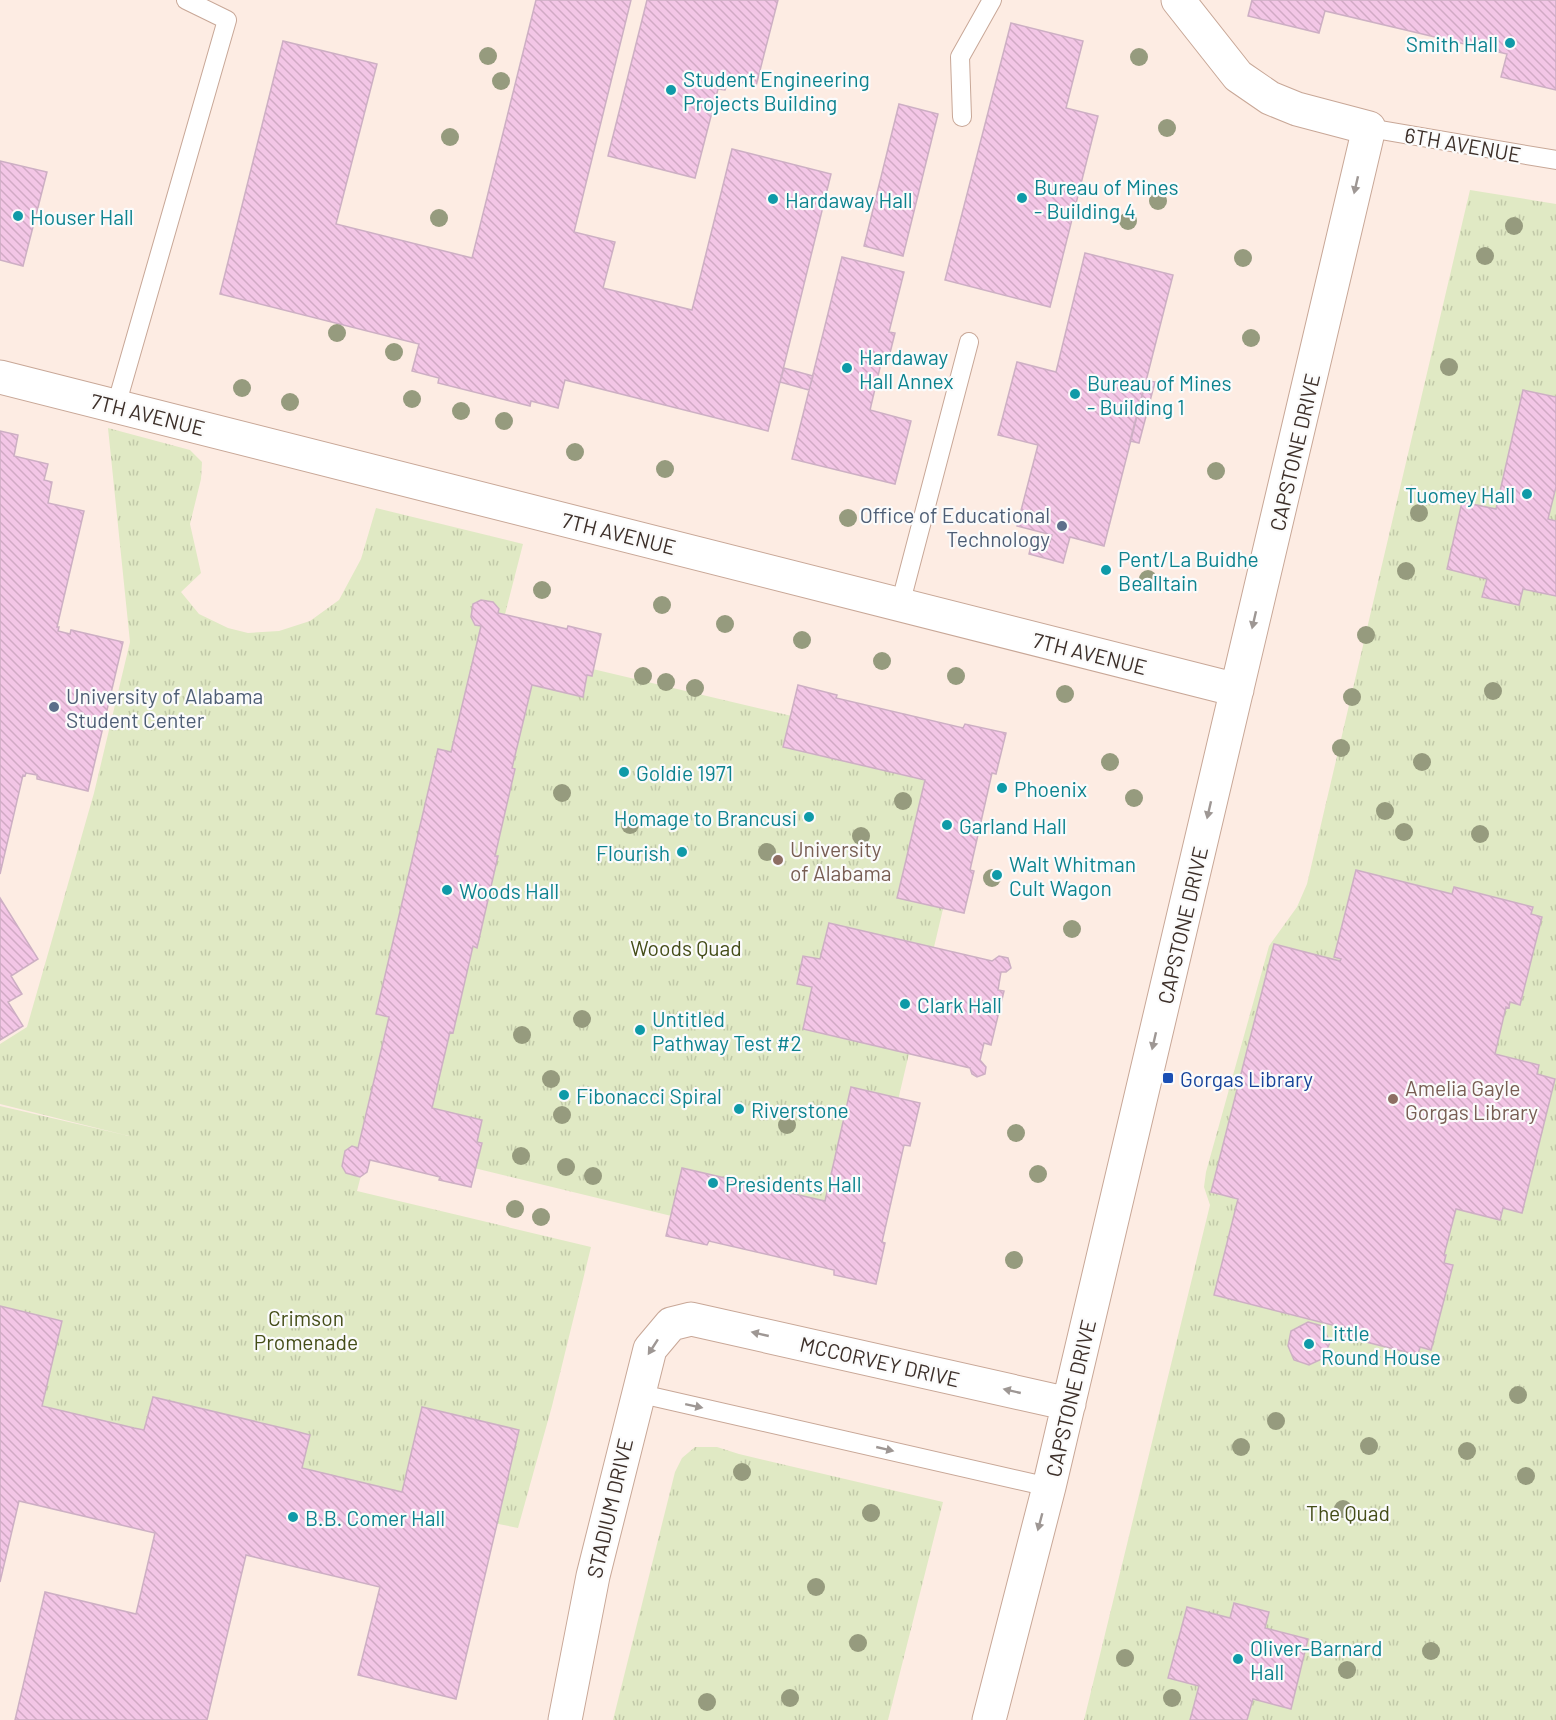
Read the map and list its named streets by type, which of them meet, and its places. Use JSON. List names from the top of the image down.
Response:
{
  "streets": {
    "street": [
      "7TH AVENUE",
      "CAPSTONE DRIVE",
      "MCCORVEY DRIVE",
      "STADIUM DRIVE"
    ],
    "lane": ["6TH AVENUE"]
  },
  "crossings": [
    ["6TH AVENUE", "CAPSTONE DRIVE"],
    ["7TH AVENUE", "CAPSTONE DRIVE"],
    ["CAPSTONE DRIVE", "MCCORVEY DRIVE"],
    ["MCCORVEY DRIVE", "STADIUM DRIVE"]
  ],
  "one_way": ["CAPSTONE DRIVE", "MCCORVEY DRIVE"],
  "parks": ["Woods Quad", "Crimson Promenade", "The Quad"],
  "places": {
    "other": [
      "Smith Hall",
      "Student Engineering Projects Building",
      "Bureau of Mines - Building 4",
      "Hardaway Hall",
      "Houser Hall",
      "Hardaway Hall Annex",
      "Bureau of Mines - Building 1",
      "Tuomey Hall",
      "Office of Educational Technology",
      "Pent/La Buidhe Bealltain",
      "University of Alabama Student Center",
      "Goldie 1971",
      "Phoenix",
      "Homage to Brancusi",
      "Garland Hall",
      "Flourish",
      "University of Alabama",
      "Walt Whitman Cult Wagon",
      "Woods Hall",
      "Clark Hall",
      "Untitled Pathway Test #2",
      "Fibonacci Spiral",
      "Amelia Gayle Gorgas Library",
      "Riverstone",
      "Presidents Hall",
      "Little Round House",
      "B.B. Comer Hall",
      "Oliver-Barnard Hall"
    ],
    "transit": ["Gorgas Library"]
  }
}
